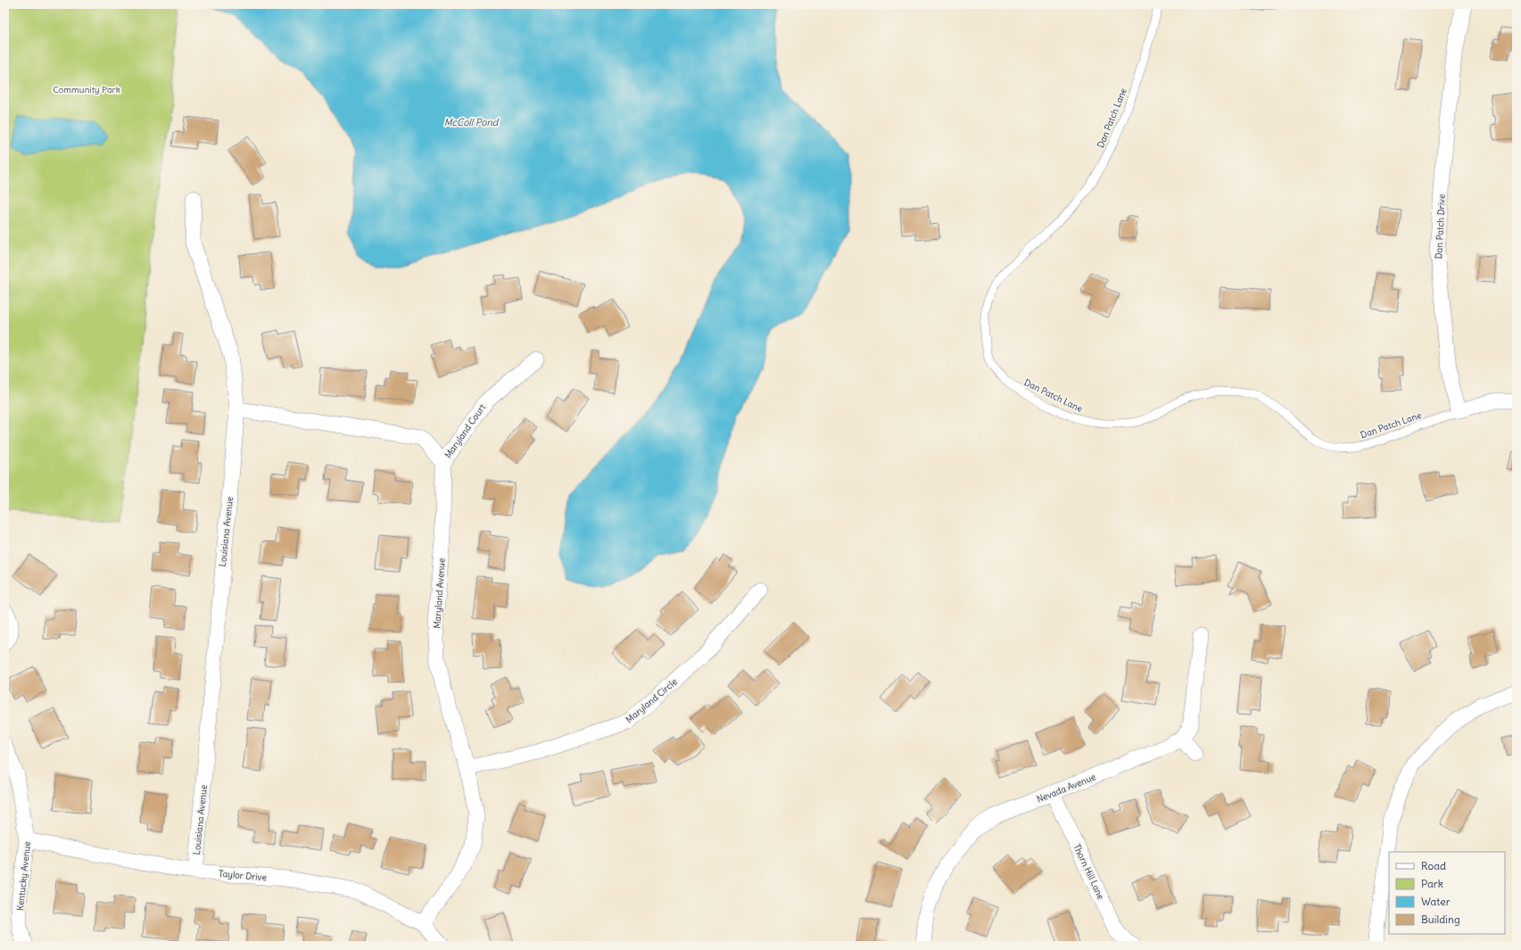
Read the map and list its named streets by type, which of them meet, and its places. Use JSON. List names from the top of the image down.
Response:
{
  "streets": {
    "street": [
      "Dan Patch Drive",
      "Maryland Court",
      "Louisiana Avenue",
      "Maryland Avenue",
      "Maryland Circle",
      "Nevada Avenue",
      "Thorn Hill Lane",
      "Taylor Drive",
      "Kentucky Avenue"
    ],
    "lane": ["Dan Patch Lane"]
  },
  "crossings": [
    ["Dan Patch Lane", "Dan Patch Drive"],
    ["Maryland Court", "Maryland Avenue"],
    ["Louisiana Avenue", "Taylor Drive"],
    ["Maryland Avenue", "Maryland Circle"],
    ["Maryland Avenue", "Taylor Drive"],
    ["Nevada Avenue", "Thorn Hill Lane"],
    ["Taylor Drive", "Kentucky Avenue"]
  ],
  "water": ["McColl Pond"],
  "parks": ["Community Park"],
  "legend": [
    "Road",
    "Park",
    "Water",
    "Building"
  ]
}
